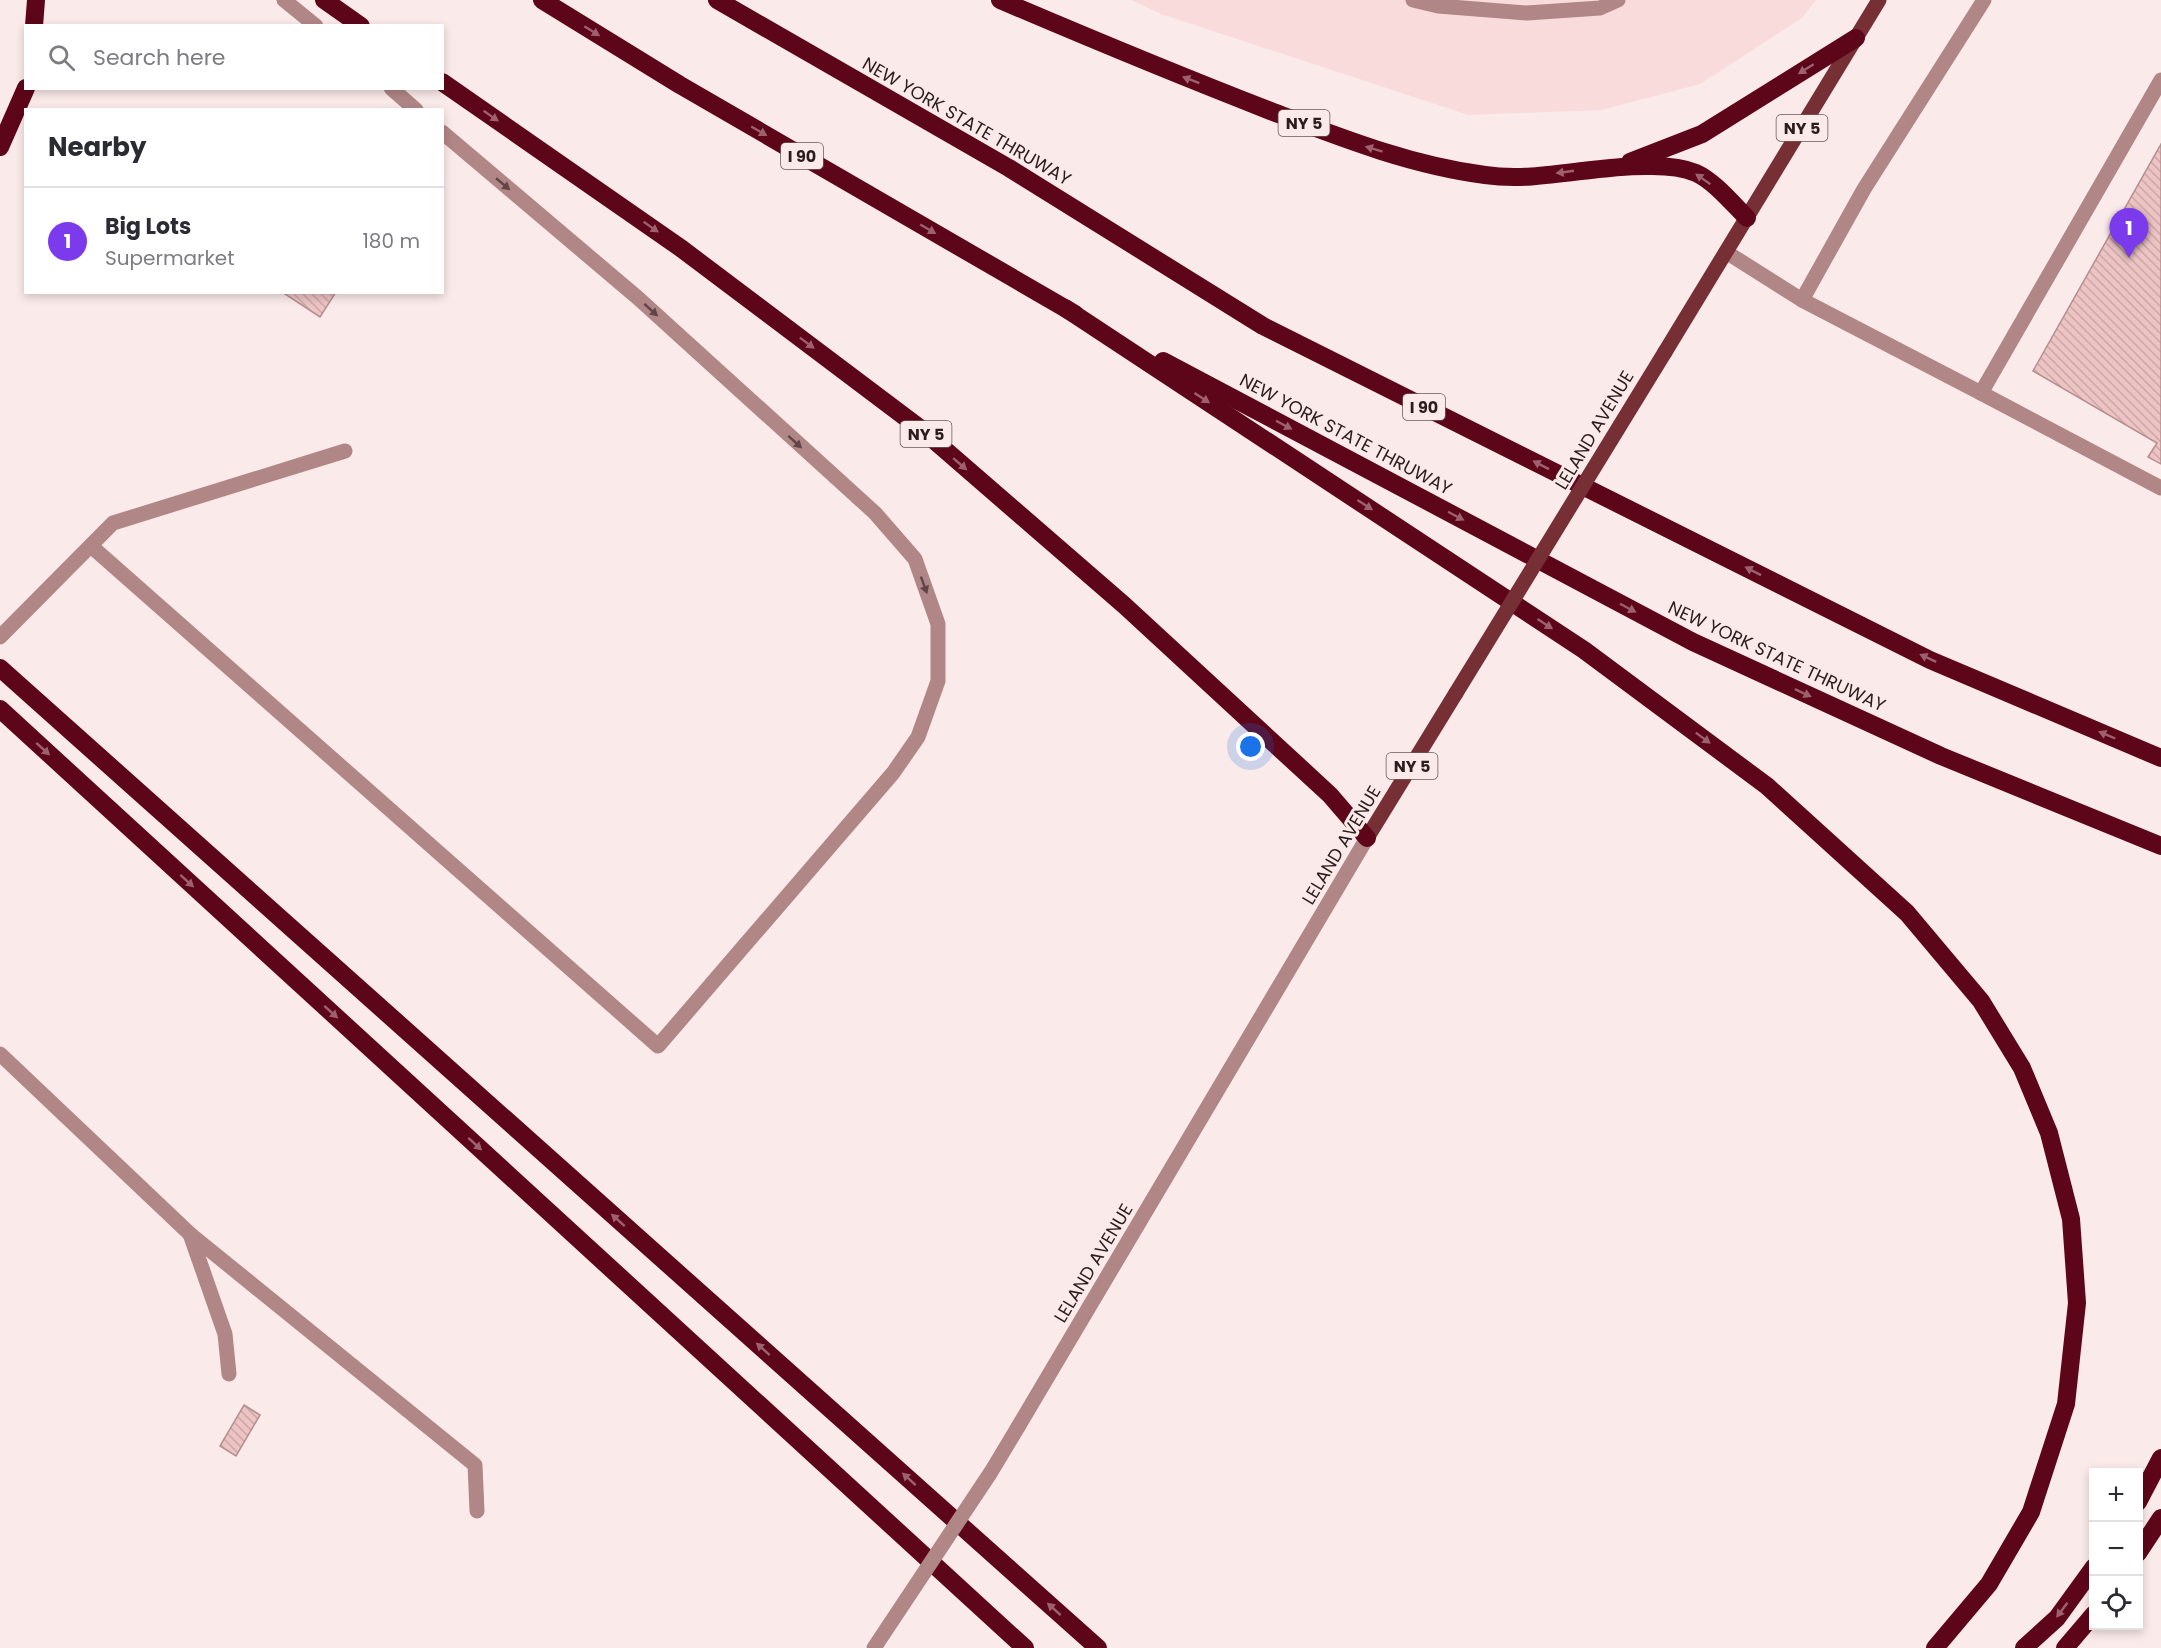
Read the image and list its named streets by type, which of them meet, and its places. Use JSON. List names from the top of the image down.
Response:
{
  "streets": {
    "highway": ["NEW YORK STATE THRUWAY", "NY 5", "I 90"],
    "main road": ["LELAND AVENUE"]
  },
  "crossings": [
    ["NY 5", "LELAND AVENUE"]
  ],
  "page": {
    "search": "Search here",
    "heading": "Nearby",
    "list": [
      {
        "mark": "1",
        "name": "Big Lots",
        "note": "Supermarket",
        "value": "180 m"
      }
    ],
    "pins": "1",
    "map_buttons": ["+", "−"]
  }
}
